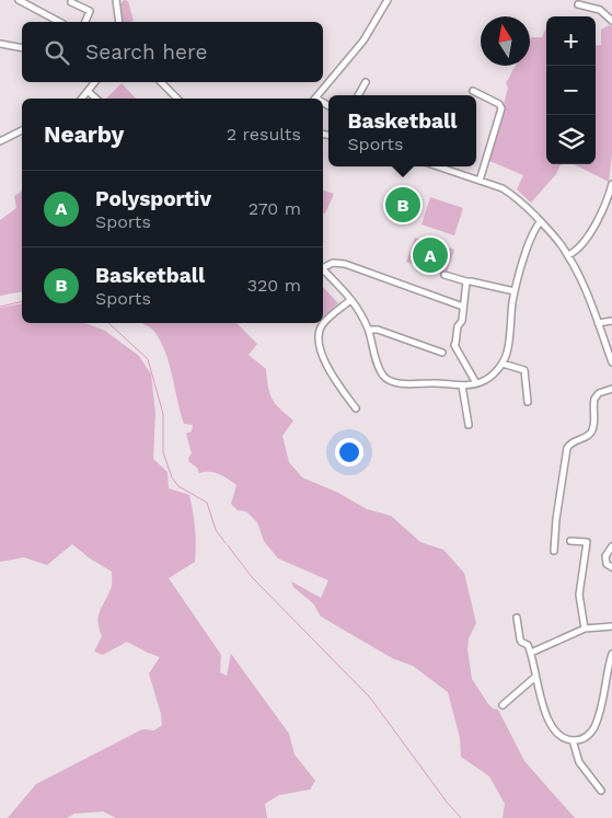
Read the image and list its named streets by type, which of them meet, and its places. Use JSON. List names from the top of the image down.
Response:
{
  "north": "top",
  "page": {
    "map_buttons": ["+", "−"],
    "search": "Search here",
    "popup": ["Basketball", "Sports"],
    "heading": ["Nearby", "2 results"],
    "list": [
      {
        "mark": "A",
        "name": "Polysportiv",
        "note": "Sports",
        "value": "270 m"
      },
      {
        "mark": "B",
        "name": "Basketball",
        "note": "Sports",
        "value": "320 m"
      }
    ],
    "pins": ["B", "A"]
  }
}
